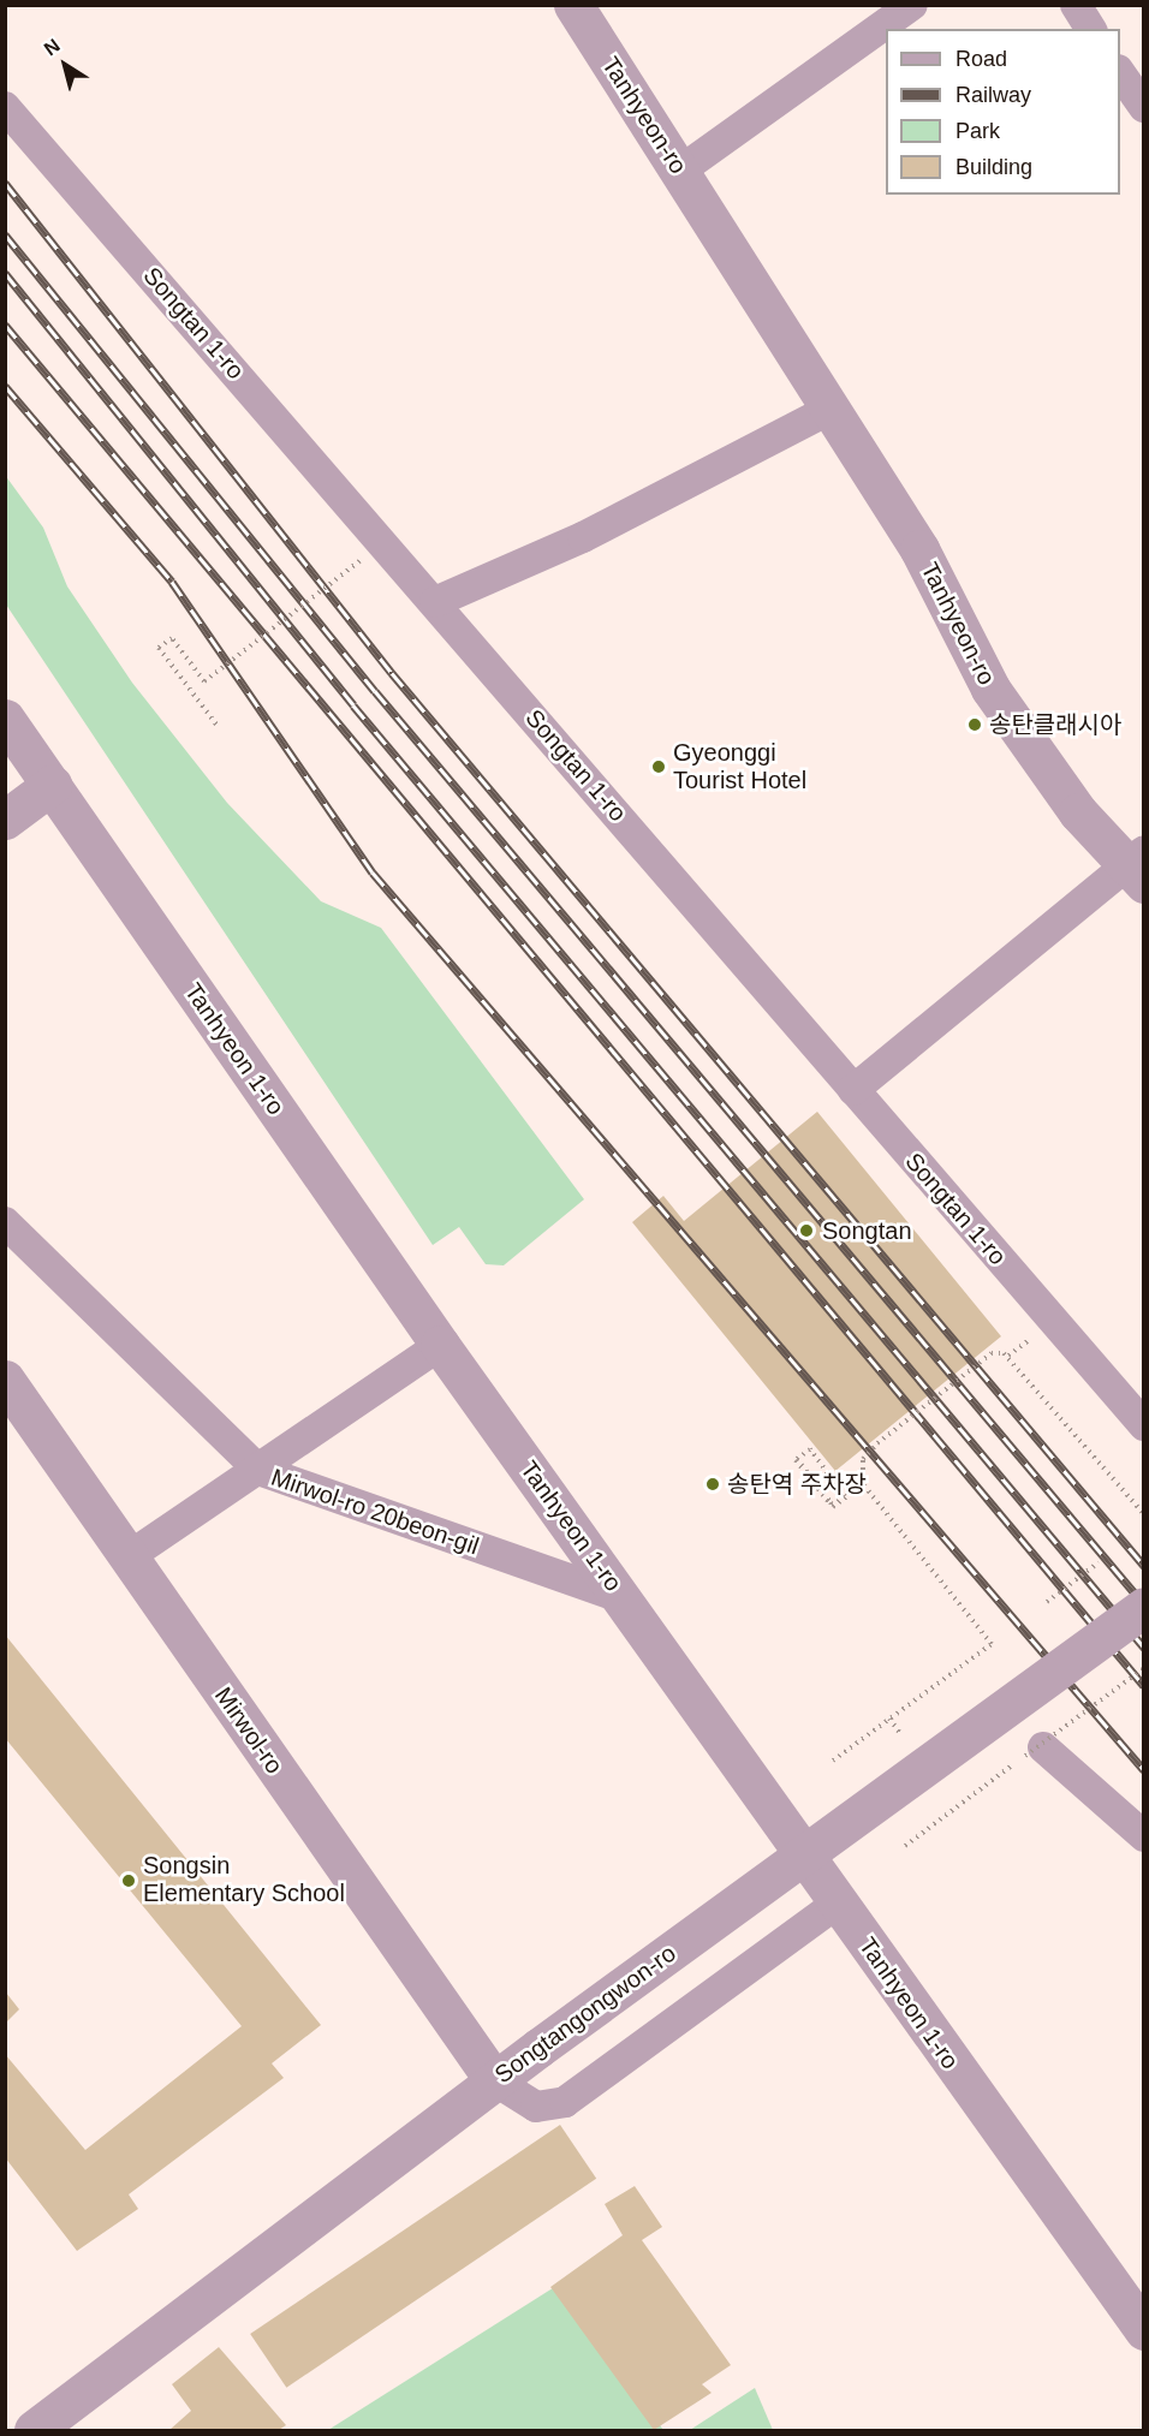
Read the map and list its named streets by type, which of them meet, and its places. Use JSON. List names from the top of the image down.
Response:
{
  "streets": {
    "street": [
      "Tanhyeon-ro",
      "Songtan 1-ro",
      "Tanhyeon 1-ro",
      "Mirwol-ro 20beon-gil",
      "Mirwol-ro",
      "Songtangongwon-ro"
    ]
  },
  "crossings": [
    ["Tanhyeon-ro", "Songtan 1-ro"],
    ["Tanhyeon 1-ro", "Mirwol-ro 20beon-gil"],
    ["Mirwol-ro", "Songtangongwon-ro"]
  ],
  "places": [
    "송탄클래시아",
    "Gyeonggi Tourist Hotel",
    "Songtan",
    "송탄역 주차장",
    "Songsin Elementary School"
  ],
  "legend": [
    "Road",
    "Railway",
    "Park",
    "Building"
  ],
  "north": "top left"
}
